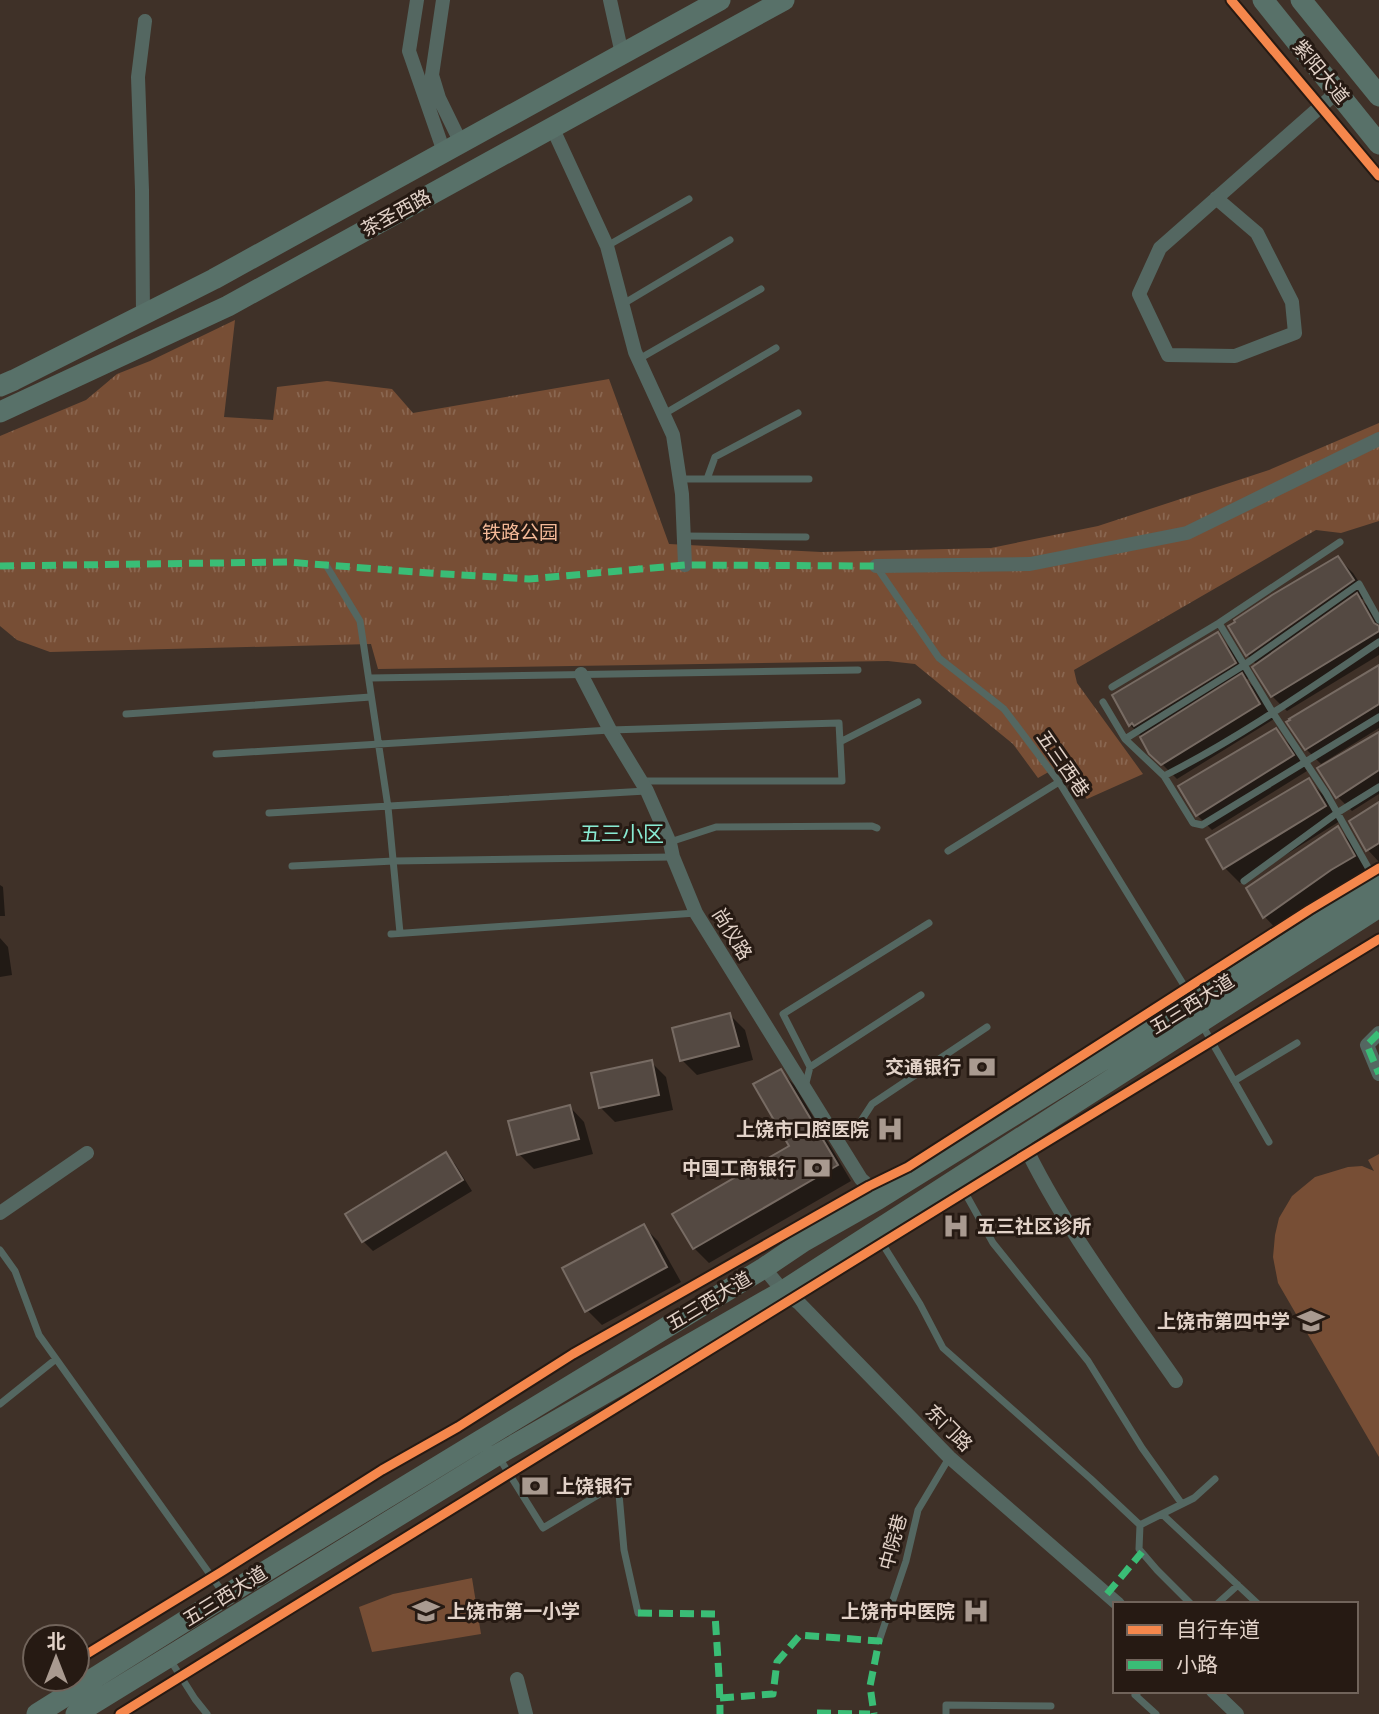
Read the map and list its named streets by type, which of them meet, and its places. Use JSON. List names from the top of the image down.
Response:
{
  "streets": {
    "main road": ["紫阳大道", "茶圣西路", "五三西大道"],
    "street": ["尚仪路", "东门路"],
    "lane": ["五三西巷", "中院巷"]
  },
  "crossings": [
    ["五三西巷", "五三西大道"],
    ["尚仪路", "五三西大道"],
    ["五三西大道", "东门路"],
    ["东门路", "中院巷"]
  ],
  "districts": ["五三小区"],
  "parks": ["铁路公园"],
  "places": {
    "bank": ["交通银行", "中国工商银行", "上饶银行"],
    "hospital": ["上饶市口腔医院", "五三社区诊所", "上饶市中医院"],
    "school or university": ["上饶市第四中学", "上饶市第一小学"]
  },
  "legend": ["自行车道", "小路"],
  "north": "top"
}
